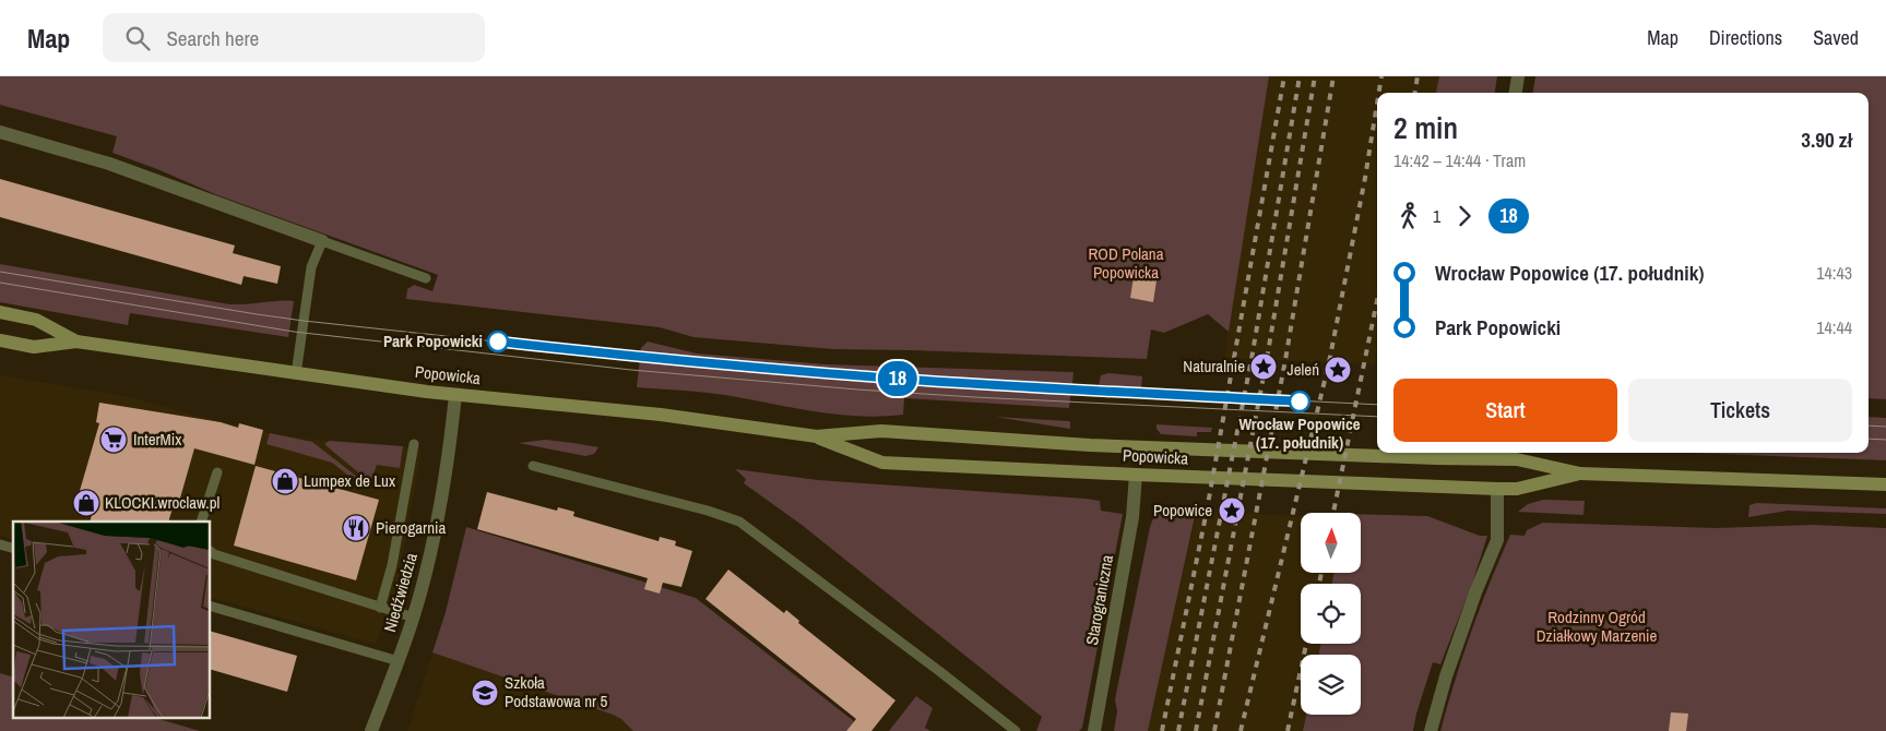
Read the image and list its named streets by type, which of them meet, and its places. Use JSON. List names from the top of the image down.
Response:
{
  "streets": {
    "street": ["Popowicka", "Niedźwiedzia", "Starograniczna"]
  },
  "crossings": [
    ["Popowicka", "Niedźwiedzia"],
    ["Popowicka", "Starograniczna"]
  ],
  "parks": ["ROD Polana Popowicka", "Rodzinny Ogród Działkowy Marzenie"],
  "places": {
    "other": ["Park Popowicki", "Wrocław Popowice (17. południk)"],
    "place": ["Naturalnie", "Jeleń", "Popowice"],
    "supermarket": ["InterMix"],
    "shop": ["Lumpex de Lux", "KLOCKI.wroclaw.pl"],
    "restaurant": ["Pierogarnia"],
    "school or university": ["Szkoła Podstawowa nr 5"]
  },
  "lines": ["tram line 18"],
  "north": "top",
  "page": {
    "header": "Map",
    "search": "Search here",
    "nav": ["Map", "Directions", "Saved"],
    "on_map": "18",
    "heading": ["2 min", "14:42 – 14:44 · Tram", "3.90 zł"],
    "legs": ["1", "18"],
    "list": [
      {
        "name": "Wrocław Popowice (17. południk)",
        "value": "14:43"
      },
      {
        "name": "Park Popowicki",
        "value": "14:44"
      }
    ],
    "buttons": ["Start", "Tickets"]
  }
}
